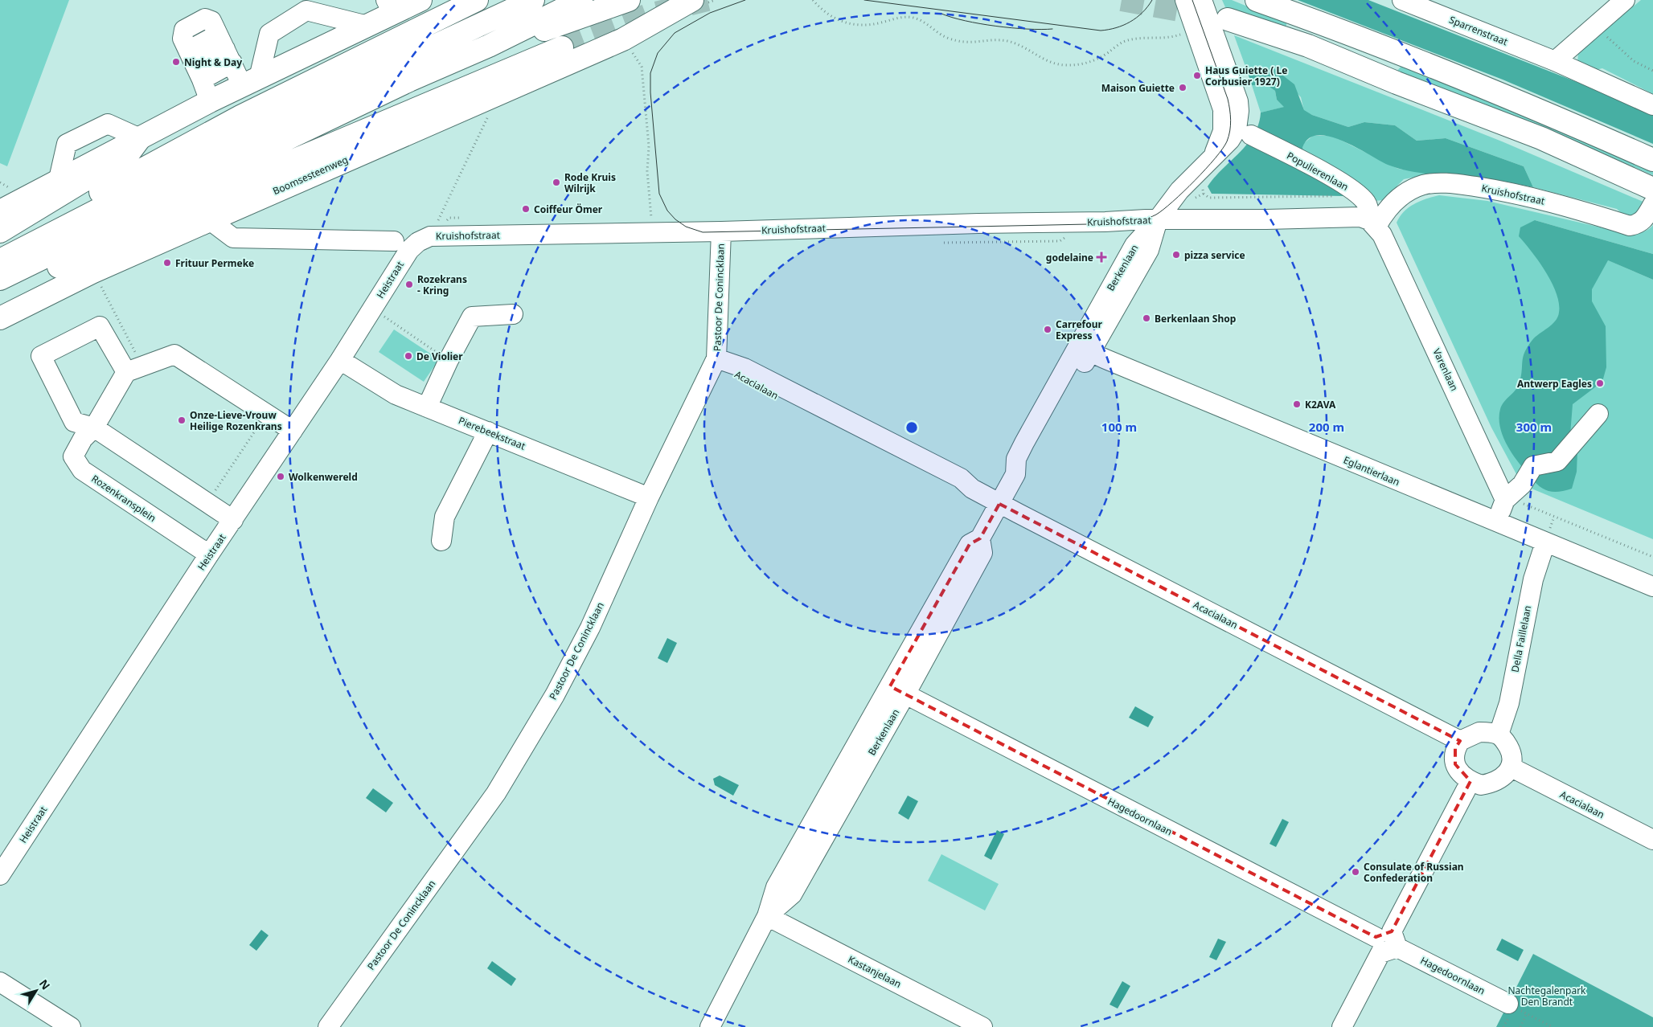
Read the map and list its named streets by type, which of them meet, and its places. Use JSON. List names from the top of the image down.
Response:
{
  "streets": {
    "main road": ["Boomsesteenweg"],
    "street": [
      "Sparrenstraat",
      "Populierenlaan",
      "Kruishofstraat",
      "Berkenlaan",
      "Heistraat",
      "Pastoor De Conincklaan",
      "Varenlaan",
      "Acacialaan",
      "Pierebeekstraat",
      "Eglantierlaan",
      "Rozenkransplein",
      "Della Faillelaan",
      "Hagedoornlaan",
      "Kastanjelaan"
    ]
  },
  "crossings": [
    ["Populierenlaan", "Kruishofstraat"],
    ["Populierenlaan", "Varenlaan"],
    ["Kruishofstraat", "Berkenlaan"],
    ["Kruishofstraat", "Heistraat"],
    ["Kruishofstraat", "Pastoor De Conincklaan"],
    ["Kruishofstraat", "Varenlaan"],
    ["Berkenlaan", "Acacialaan"],
    ["Berkenlaan", "Eglantierlaan"],
    ["Berkenlaan", "Hagedoornlaan"],
    ["Berkenlaan", "Kastanjelaan"],
    ["Heistraat", "Pierebeekstraat"],
    ["Heistraat", "Rozenkransplein"],
    ["Pastoor De Conincklaan", "Acacialaan"],
    ["Pastoor De Conincklaan", "Pierebeekstraat"],
    ["Acacialaan", "Della Faillelaan"],
    ["Eglantierlaan", "Della Faillelaan"]
  ],
  "parks": ["Nachtegalenpark Den Brandt"],
  "places": {
    "other": [
      "Night & Day",
      "Haus Guiette ( Le Corbusier 1927)",
      "Maison Guiette",
      "Rode Kruis Wilrijk",
      "Coiffeur Ömer",
      "pizza service",
      "Frituur Permeke",
      "Rozekrans - Kring",
      "Berkenlaan Shop",
      "Carrefour Express",
      "De Violier",
      "Antwerp Eagles",
      "K2AVA",
      "Onze-Lieve-Vrouw Heilige Rozenkrans",
      "Wolkenwereld",
      "Consulate of Russian Confederation"
    ],
    "health": ["godelaine"]
  },
  "north": "top right",
  "rings": ["100 m", "200 m", "300 m"]
}
